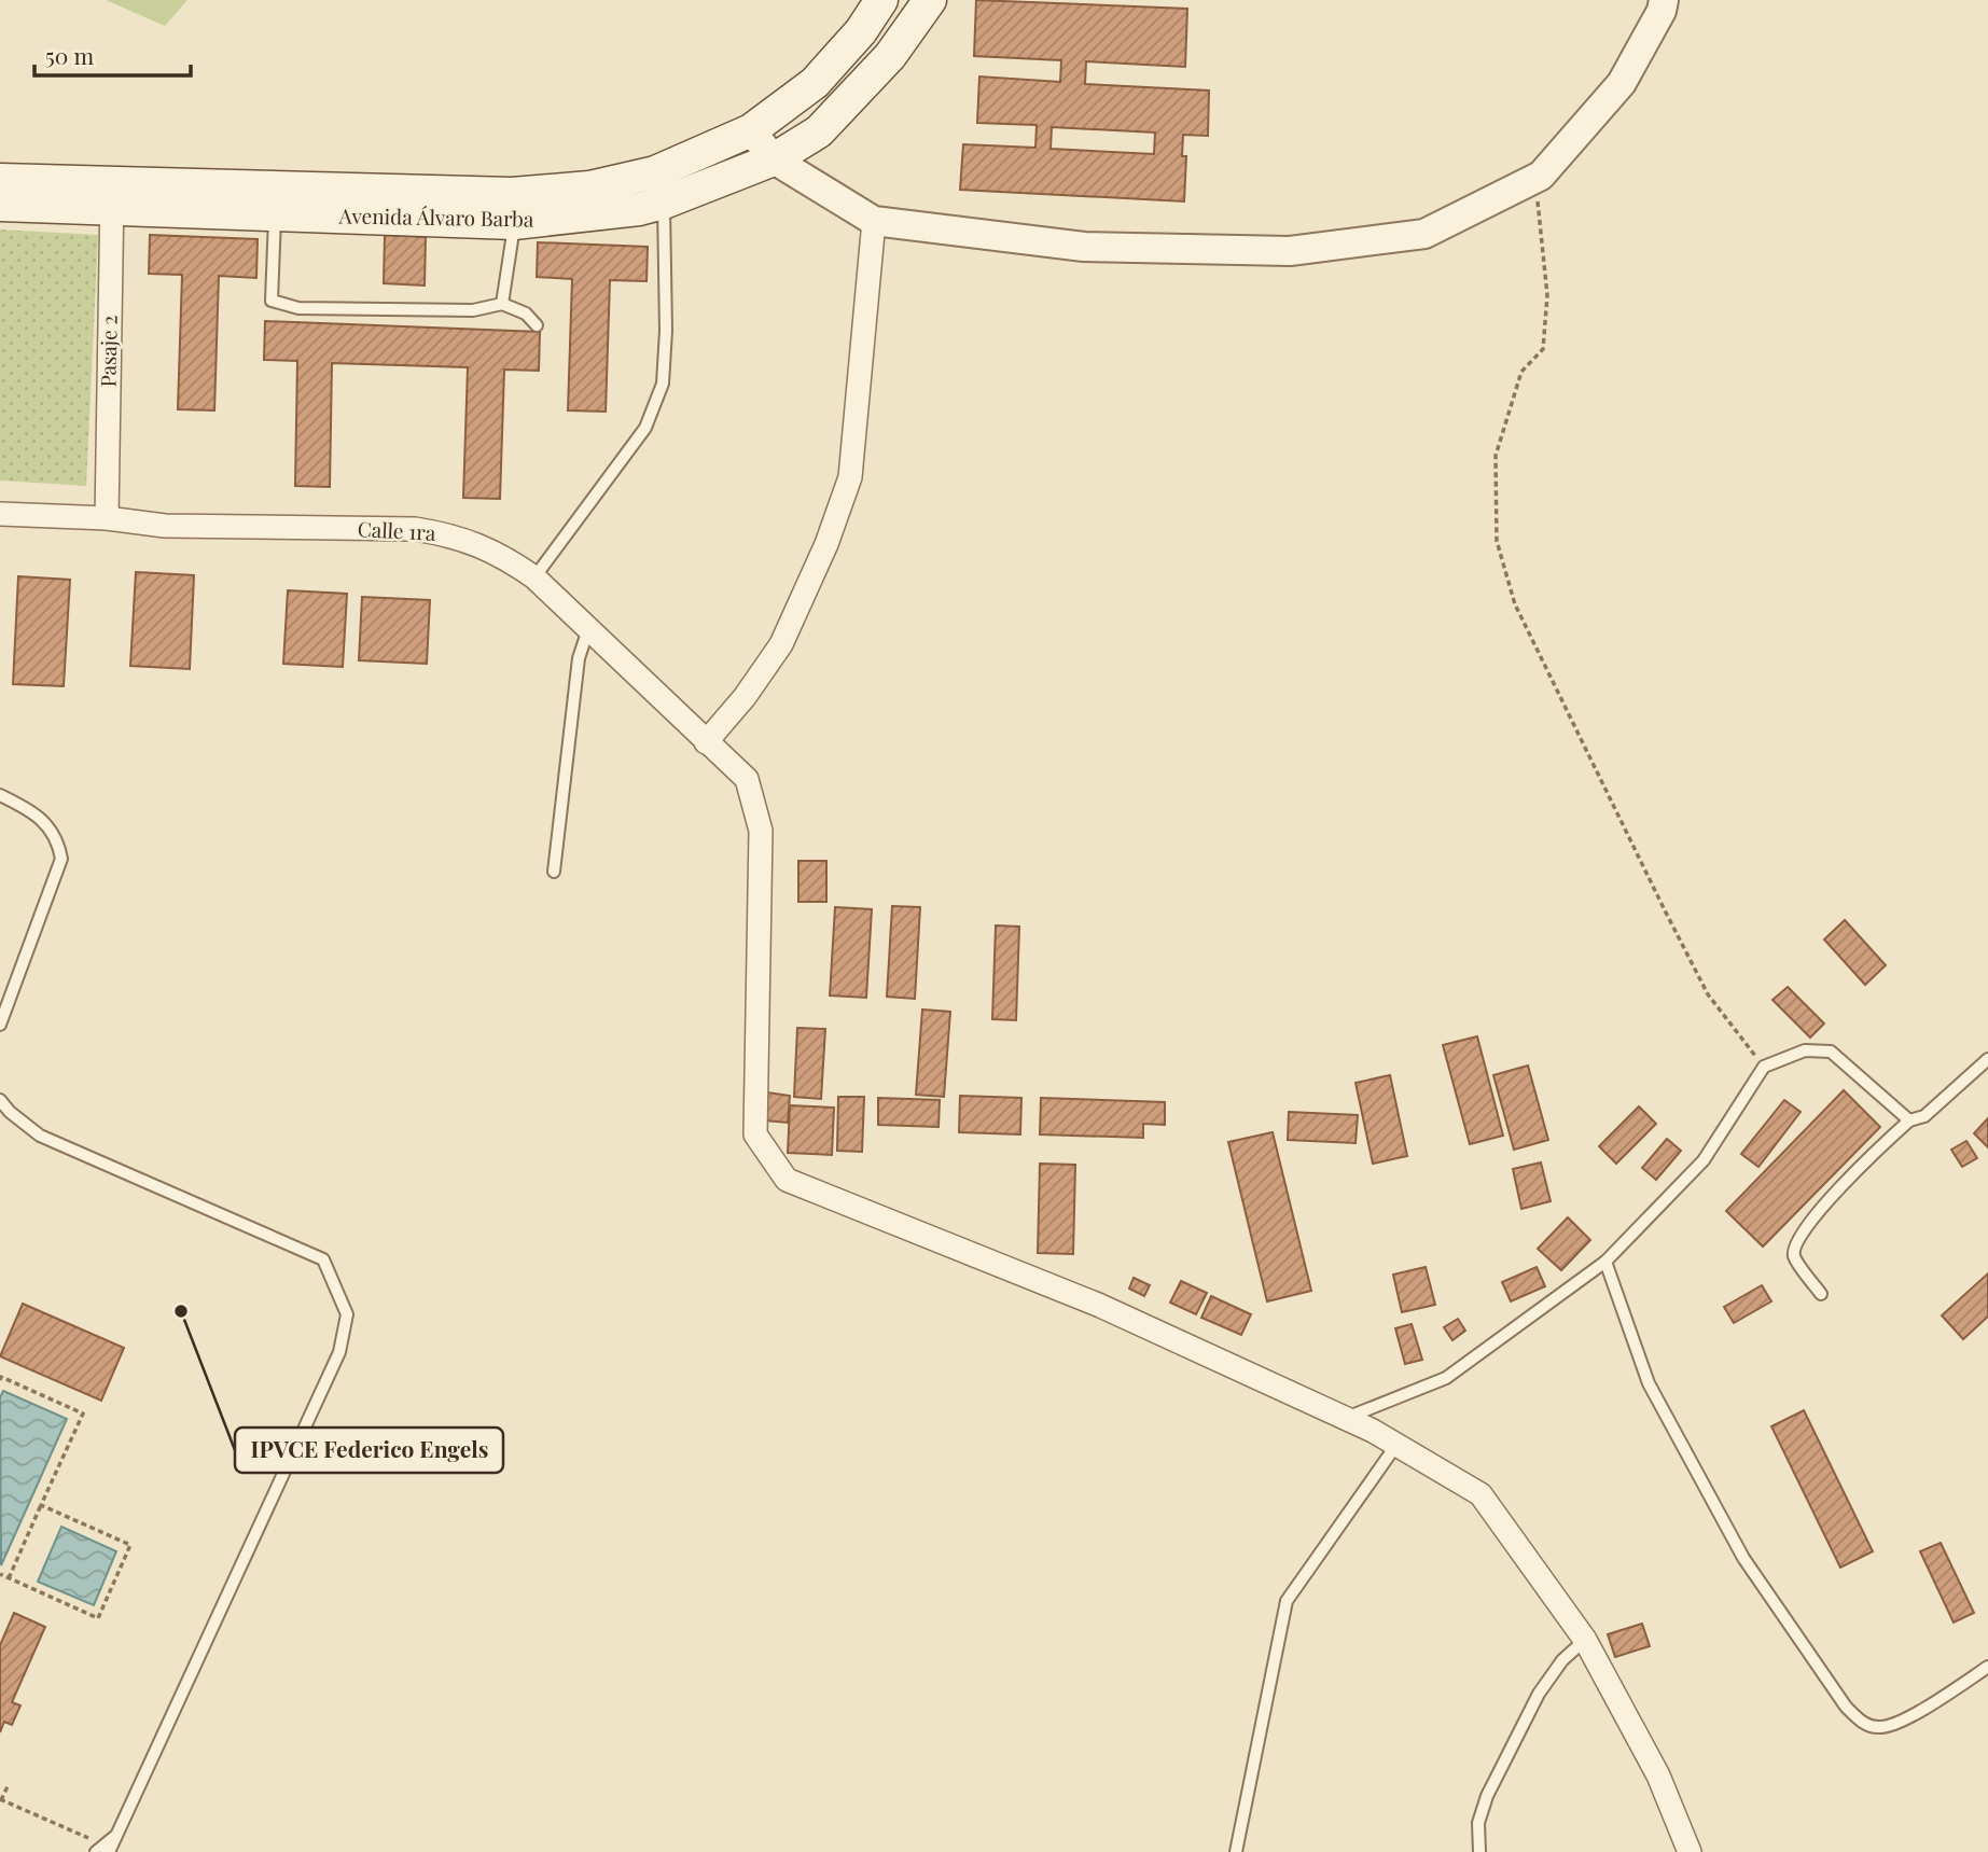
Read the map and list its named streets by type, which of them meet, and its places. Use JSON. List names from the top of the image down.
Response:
{
  "streets": {
    "main road": ["Avenida Álvaro Barba"],
    "street": ["Pasaje 2", "Calle 1ra"]
  },
  "crossings": [
    ["Avenida Álvaro Barba", "Pasaje 2"],
    ["Pasaje 2", "Calle 1ra"]
  ],
  "places": ["IPVCE Federico Engels"],
  "scale_bar": "50 m"
}
